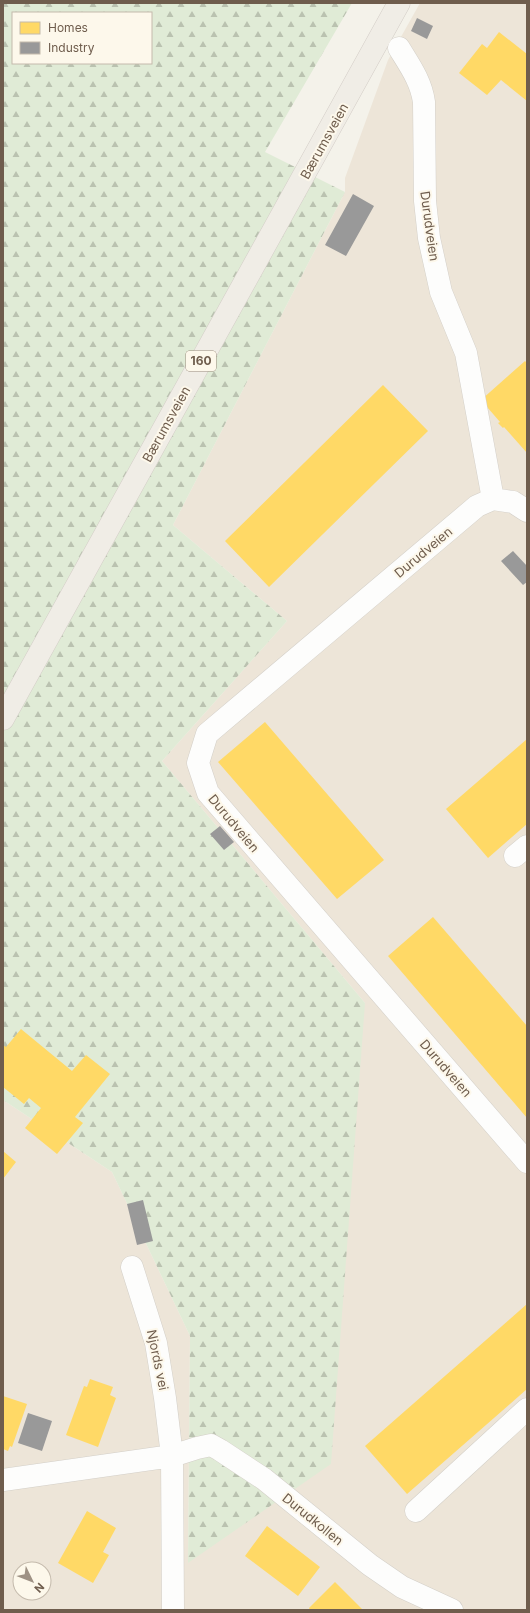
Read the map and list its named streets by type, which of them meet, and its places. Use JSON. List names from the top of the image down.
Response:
{
  "streets": {
    "main road": ["Bærumsveien", "160"],
    "street": ["Durudveien", "Njords vei", "Durudkollen"]
  },
  "crossings": [
    ["Njords vei", "Durudkollen"]
  ],
  "legend": ["Homes", "Industry"],
  "north": "bottom right"
}
